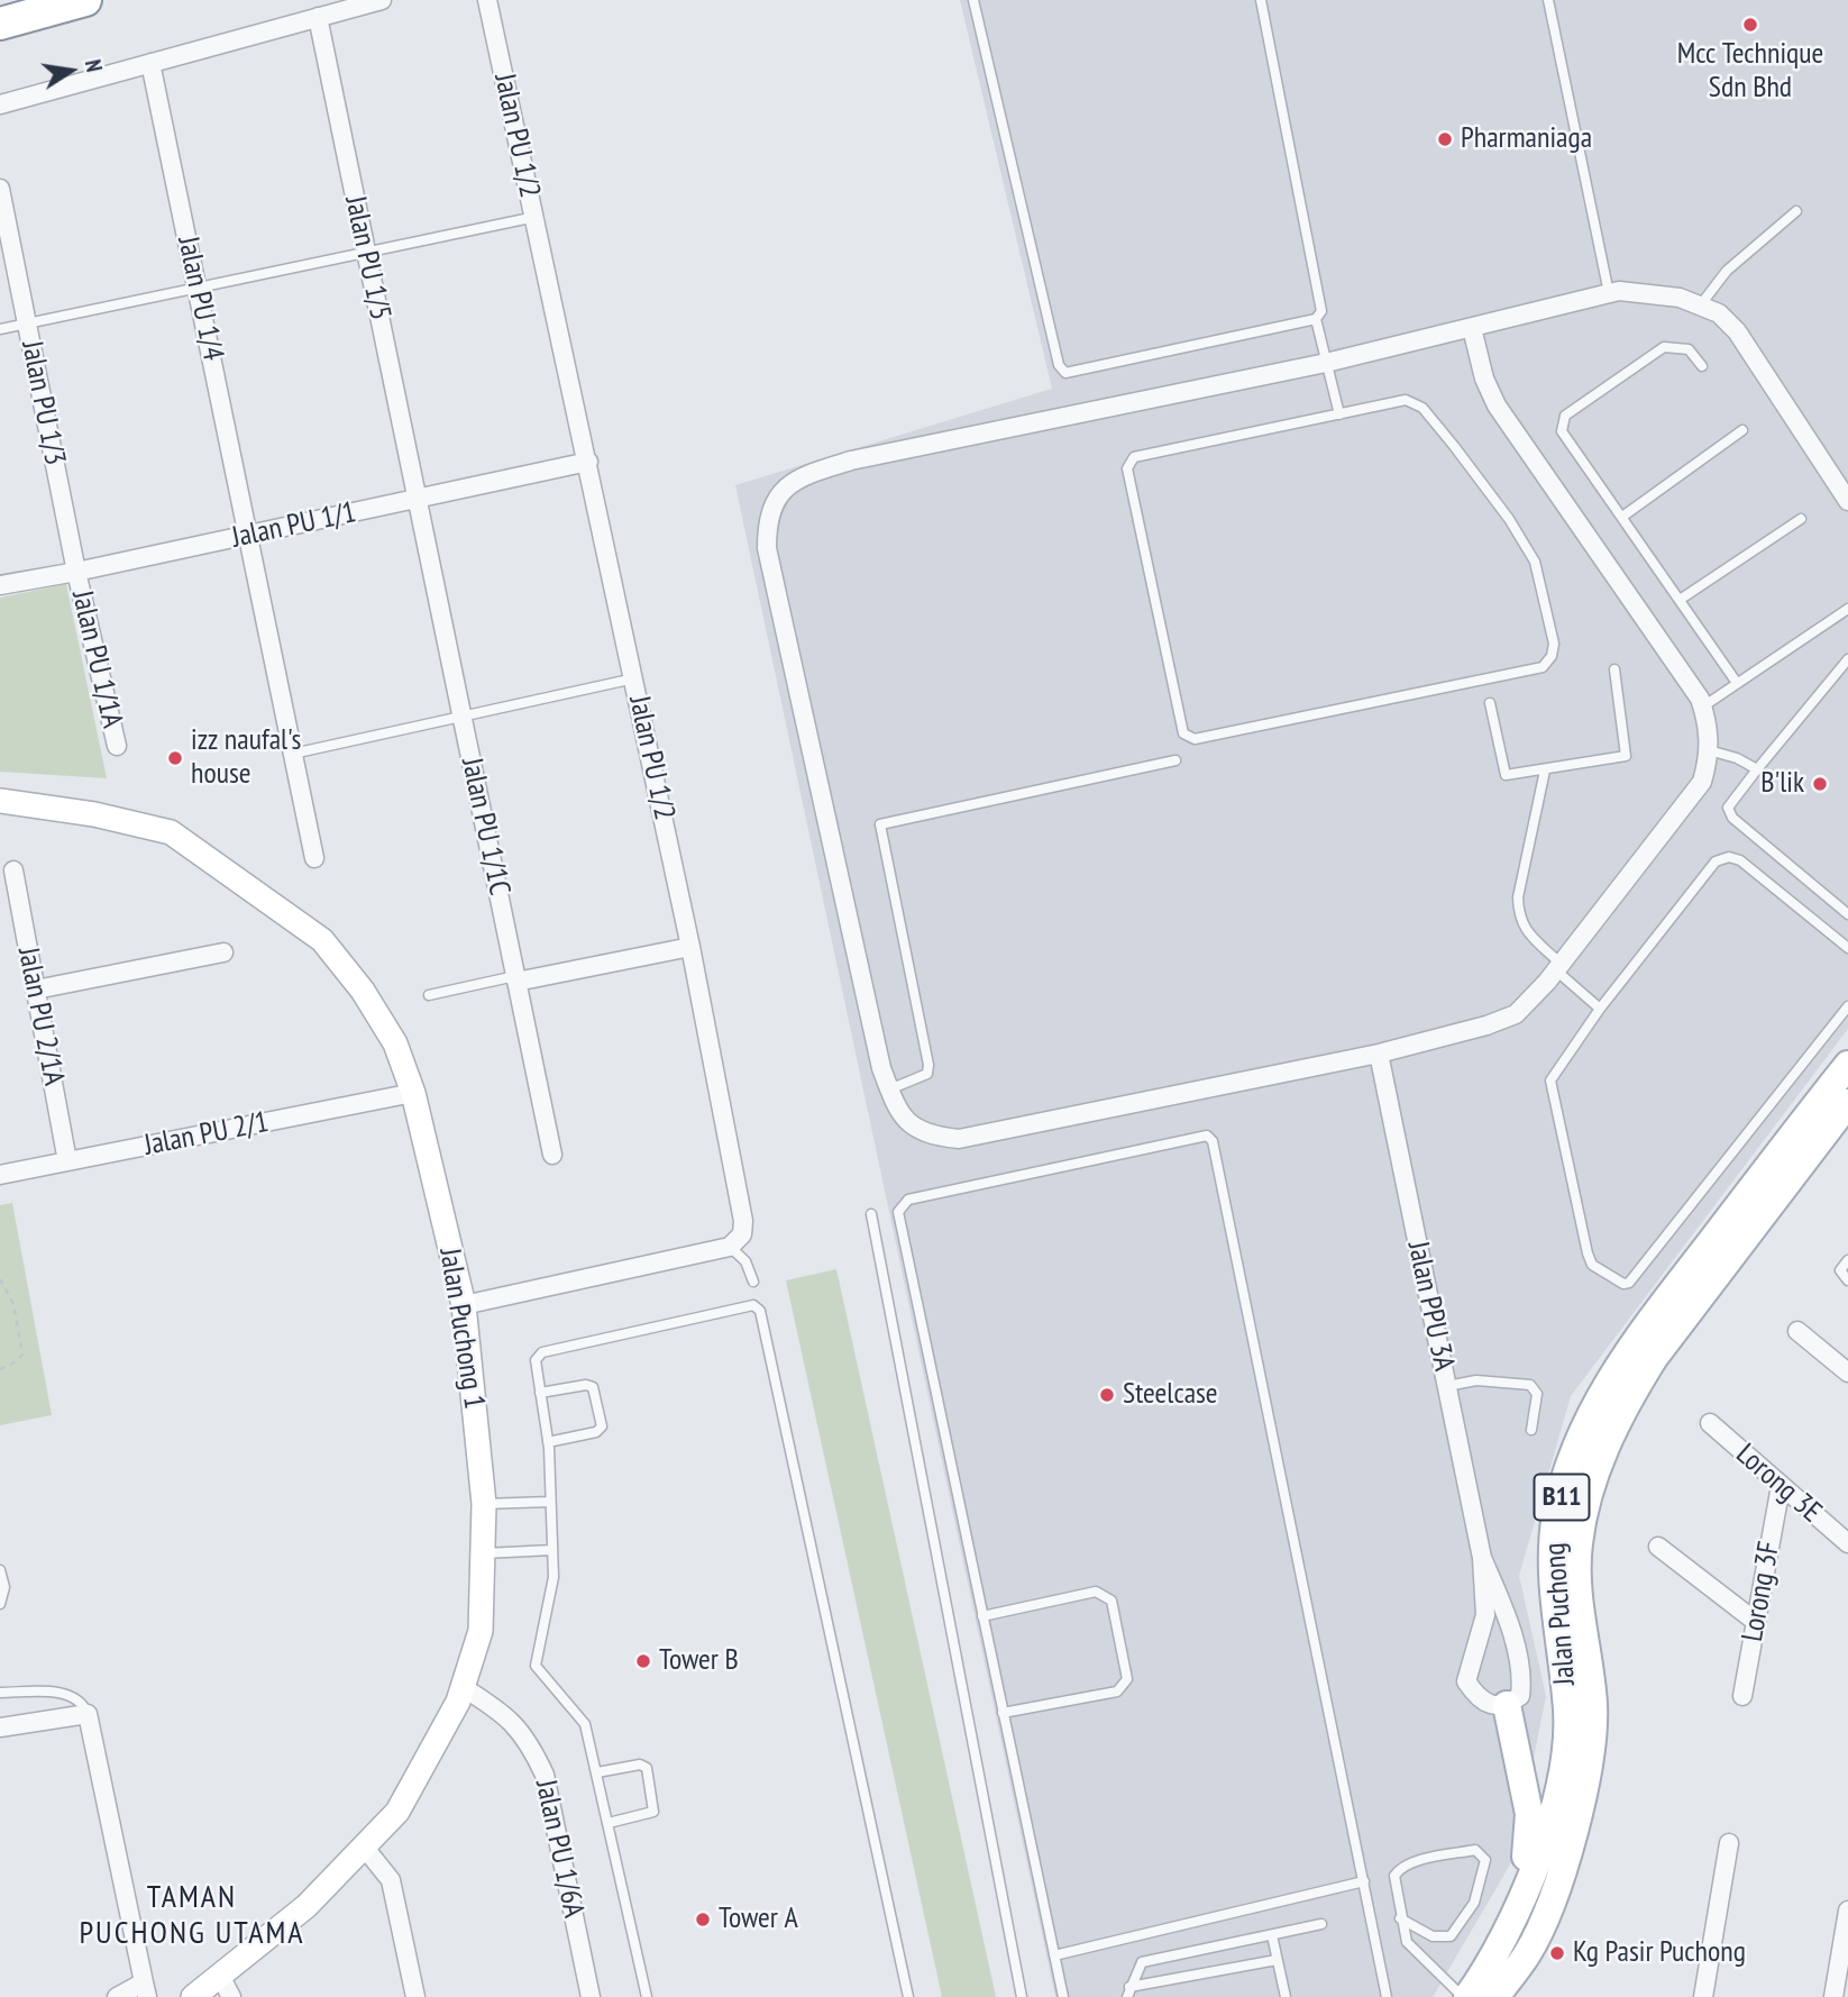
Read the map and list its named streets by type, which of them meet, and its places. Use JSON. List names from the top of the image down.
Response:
{
  "streets": {
    "main road": ["B11", "Jalan Puchong"],
    "street": [
      "Jalan PU 1/2",
      "Jalan PU 1/5",
      "Jalan PU 1/4",
      "Jalan PU 1/3",
      "Jalan PU 1/1",
      "Jalan PU 1/1A",
      "Jalan PU 1/1C",
      "Jalan PU 2/1A",
      "Jalan PU 2/1",
      "Jalan PPU 3A",
      "Jalan Puchong 1",
      "Lorong 3E",
      "Lorong 3F",
      "Jalan PU 1/6A"
    ]
  },
  "crossings": [
    ["Jalan PU 1/2", "Jalan PU 1/1"],
    ["Jalan PU 1/5", "Jalan PU 1/1"],
    ["Jalan PU 1/5", "Jalan PU 1/1C"],
    ["Jalan PU 1/4", "Jalan PU 1/1"],
    ["Jalan PU 1/3", "Jalan PU 1/1"],
    ["Jalan PU 1/3", "Jalan PU 1/1A"],
    ["Jalan PU 1/1", "Jalan PU 1/1A"],
    ["Jalan PU 1/1", "Jalan PU 1/1C"],
    ["Jalan PU 2/1A", "Jalan PU 2/1"],
    ["Jalan PU 2/1", "Jalan Puchong 1"],
    ["Jalan Puchong 1", "Jalan PU 1/6A"],
    ["Lorong 3E", "Lorong 3F"]
  ],
  "districts": ["TAMAN PUCHONG UTAMA"],
  "places": [
    "Mcc Technique Sdn Bhd",
    "Pharmaniaga",
    "izz naufal's house",
    "B'lik",
    "Steelcase",
    "Tower B",
    "Tower A",
    "Kg Pasir Puchong"
  ],
  "north": "right"
}
